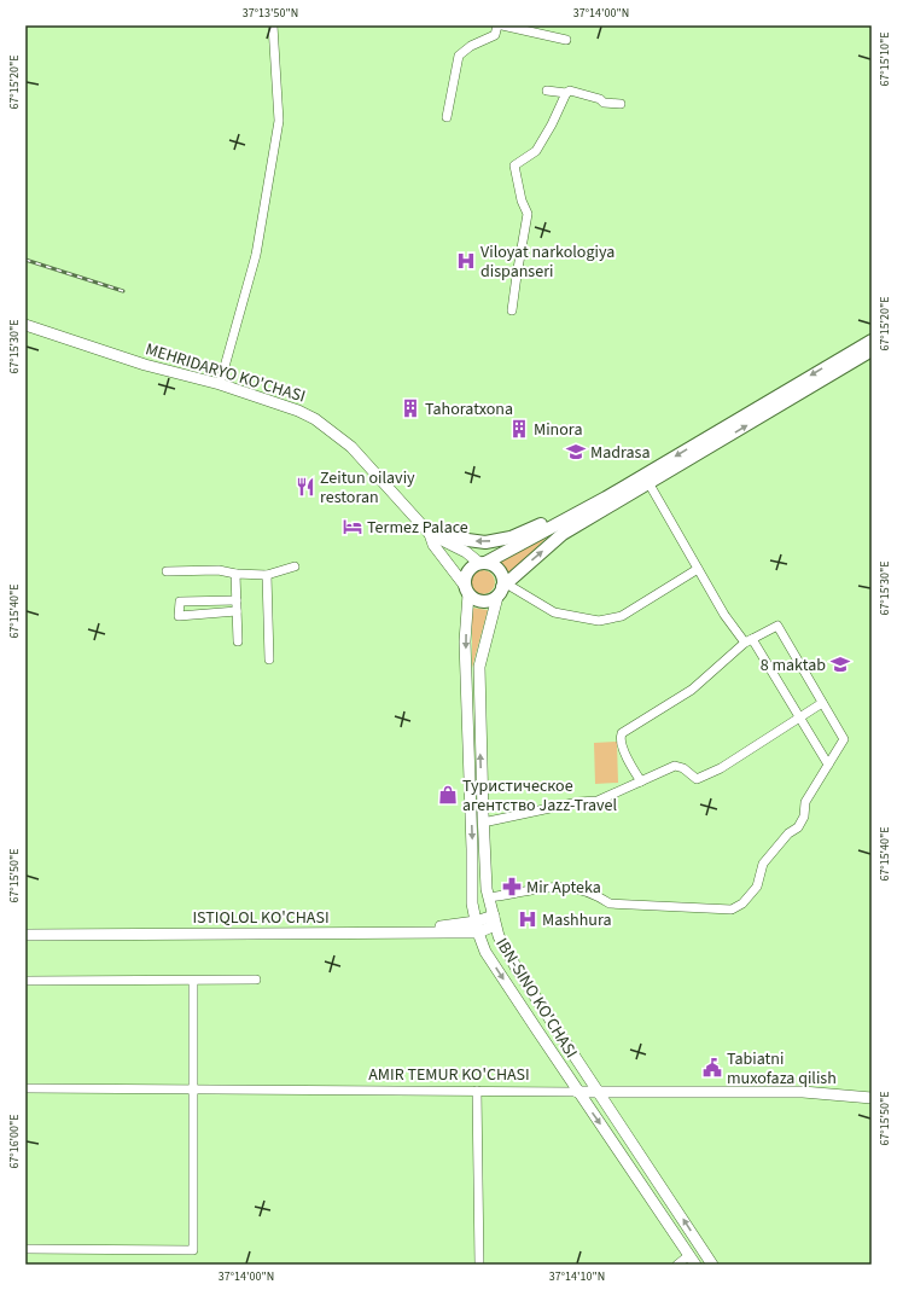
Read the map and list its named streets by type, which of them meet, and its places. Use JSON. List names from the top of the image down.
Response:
{
  "streets": {
    "main road": [
      "МEHRIDARYO KO'CHASI",
      "ISTIQLOL KO'CHASI",
      "IBN-SINO KO'CHASI",
      "AMIR TEMUR KO'CHASI"
    ]
  },
  "crossings": [
    ["ISTIQLOL KO'CHASI", "IBN-SINO KO'CHASI"],
    ["IBN-SINO KO'CHASI", "AMIR TEMUR KO'CHASI"]
  ],
  "places": {
    "hospital": ["Viloyat narkologiya dispanseri", "Mashhura"],
    "building": ["Tahoratxona", "Minora"],
    "school or university": ["Madrasa", "8 maktab"],
    "restaurant": ["Zeitun oilaviy restoran"],
    "hotel": ["Termez Palace"],
    "shop": ["Туристическое агентство Jazz-Travel"],
    "pharmacy": ["Mir Apteka"],
    "public building": ["Tabiatni muxofaza qilish"]
  },
  "coordinates": [
    "37°13'50\"N",
    "37°14'00\"N",
    "67°15'10\"E",
    "67°15'20\"E",
    "67°15'30\"E",
    "67°15'40\"E",
    "67°15'50\"E",
    "67°16'00\"E",
    "37°14'10\"N"
  ]
}
